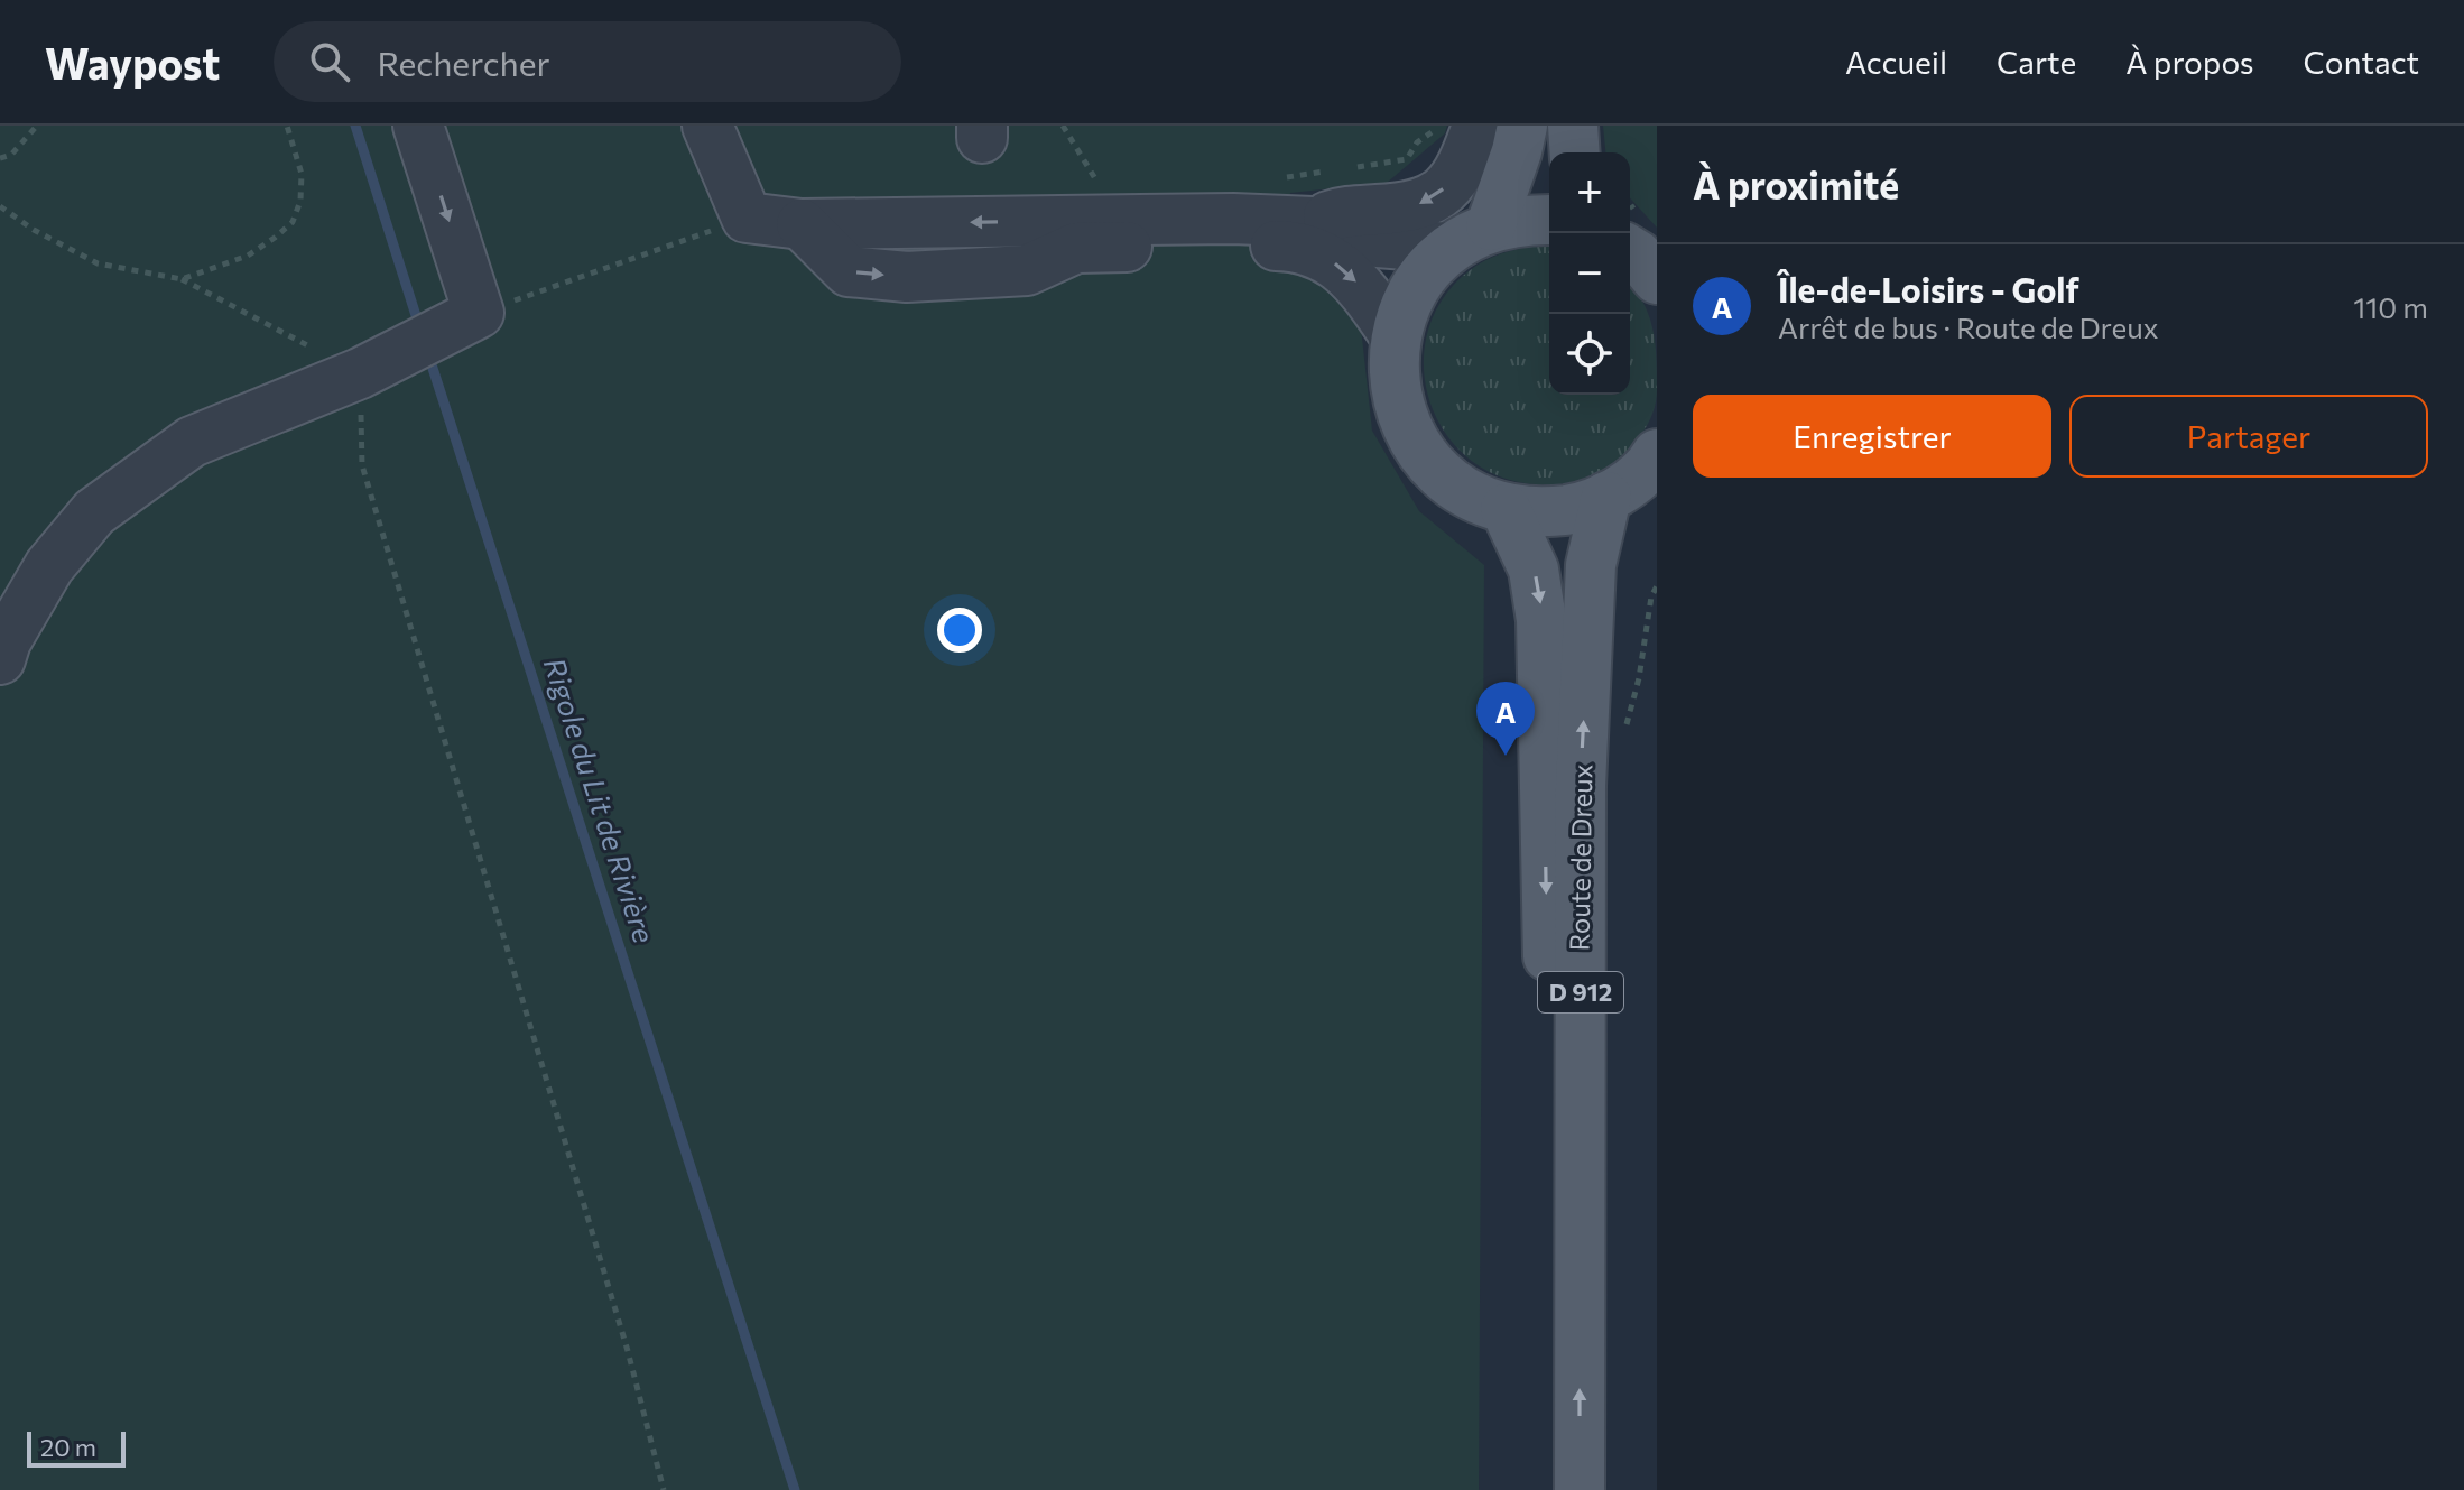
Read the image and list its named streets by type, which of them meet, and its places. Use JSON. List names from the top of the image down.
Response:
{
  "streets": {
    "main road": ["Route de Dreux", "D 912"]
  },
  "water": ["Rigole du Lit de Rivière"],
  "scale_bar": "20 m",
  "page": {
    "header": "Waypost",
    "search": "Rechercher",
    "nav": [
      "Accueil",
      "Carte",
      "À propos",
      "Contact"
    ],
    "heading": "À proximité",
    "map_buttons": ["+", "−"],
    "list": [
      {
        "mark": "A",
        "name": "Île-de-Loisirs - Golf",
        "note": "Arrêt de bus · Route de Dreux",
        "value": "110 m"
      }
    ],
    "buttons": ["Enregistrer", "Partager"],
    "pins": "A",
    "scale": "20 m"
  }
}
